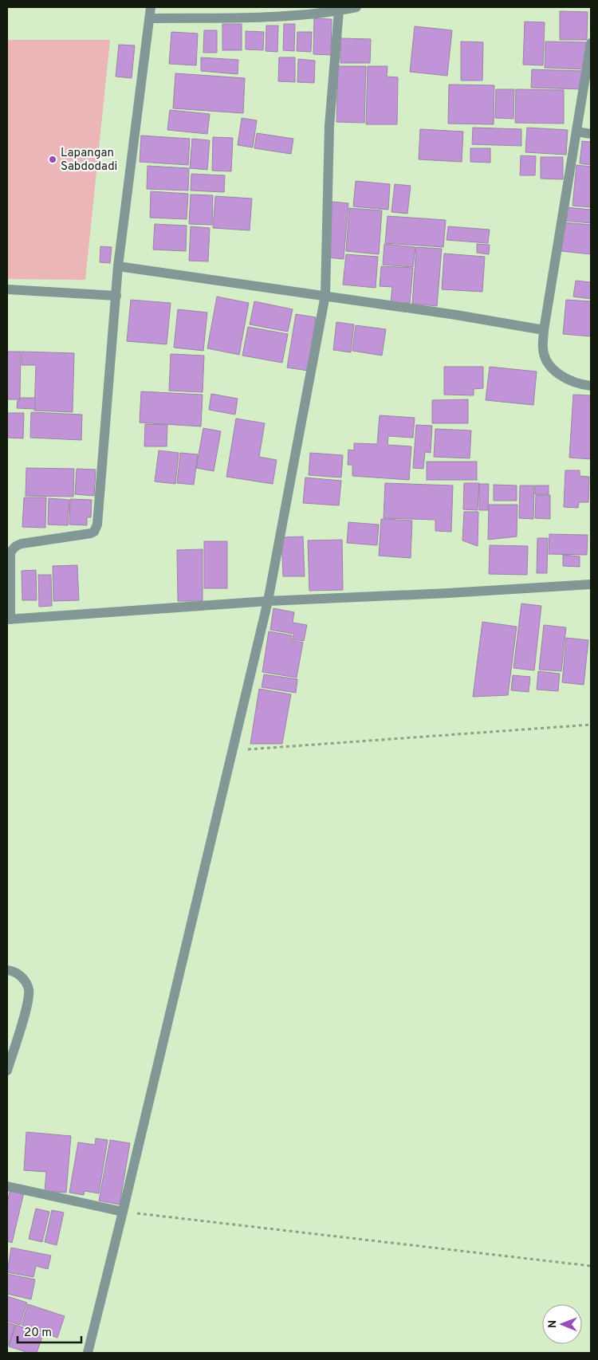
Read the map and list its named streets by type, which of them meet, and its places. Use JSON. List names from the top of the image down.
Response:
{
  "places": ["Lapangan Sabdodadi"],
  "scale_bar": "20 m",
  "north": "left"
}
